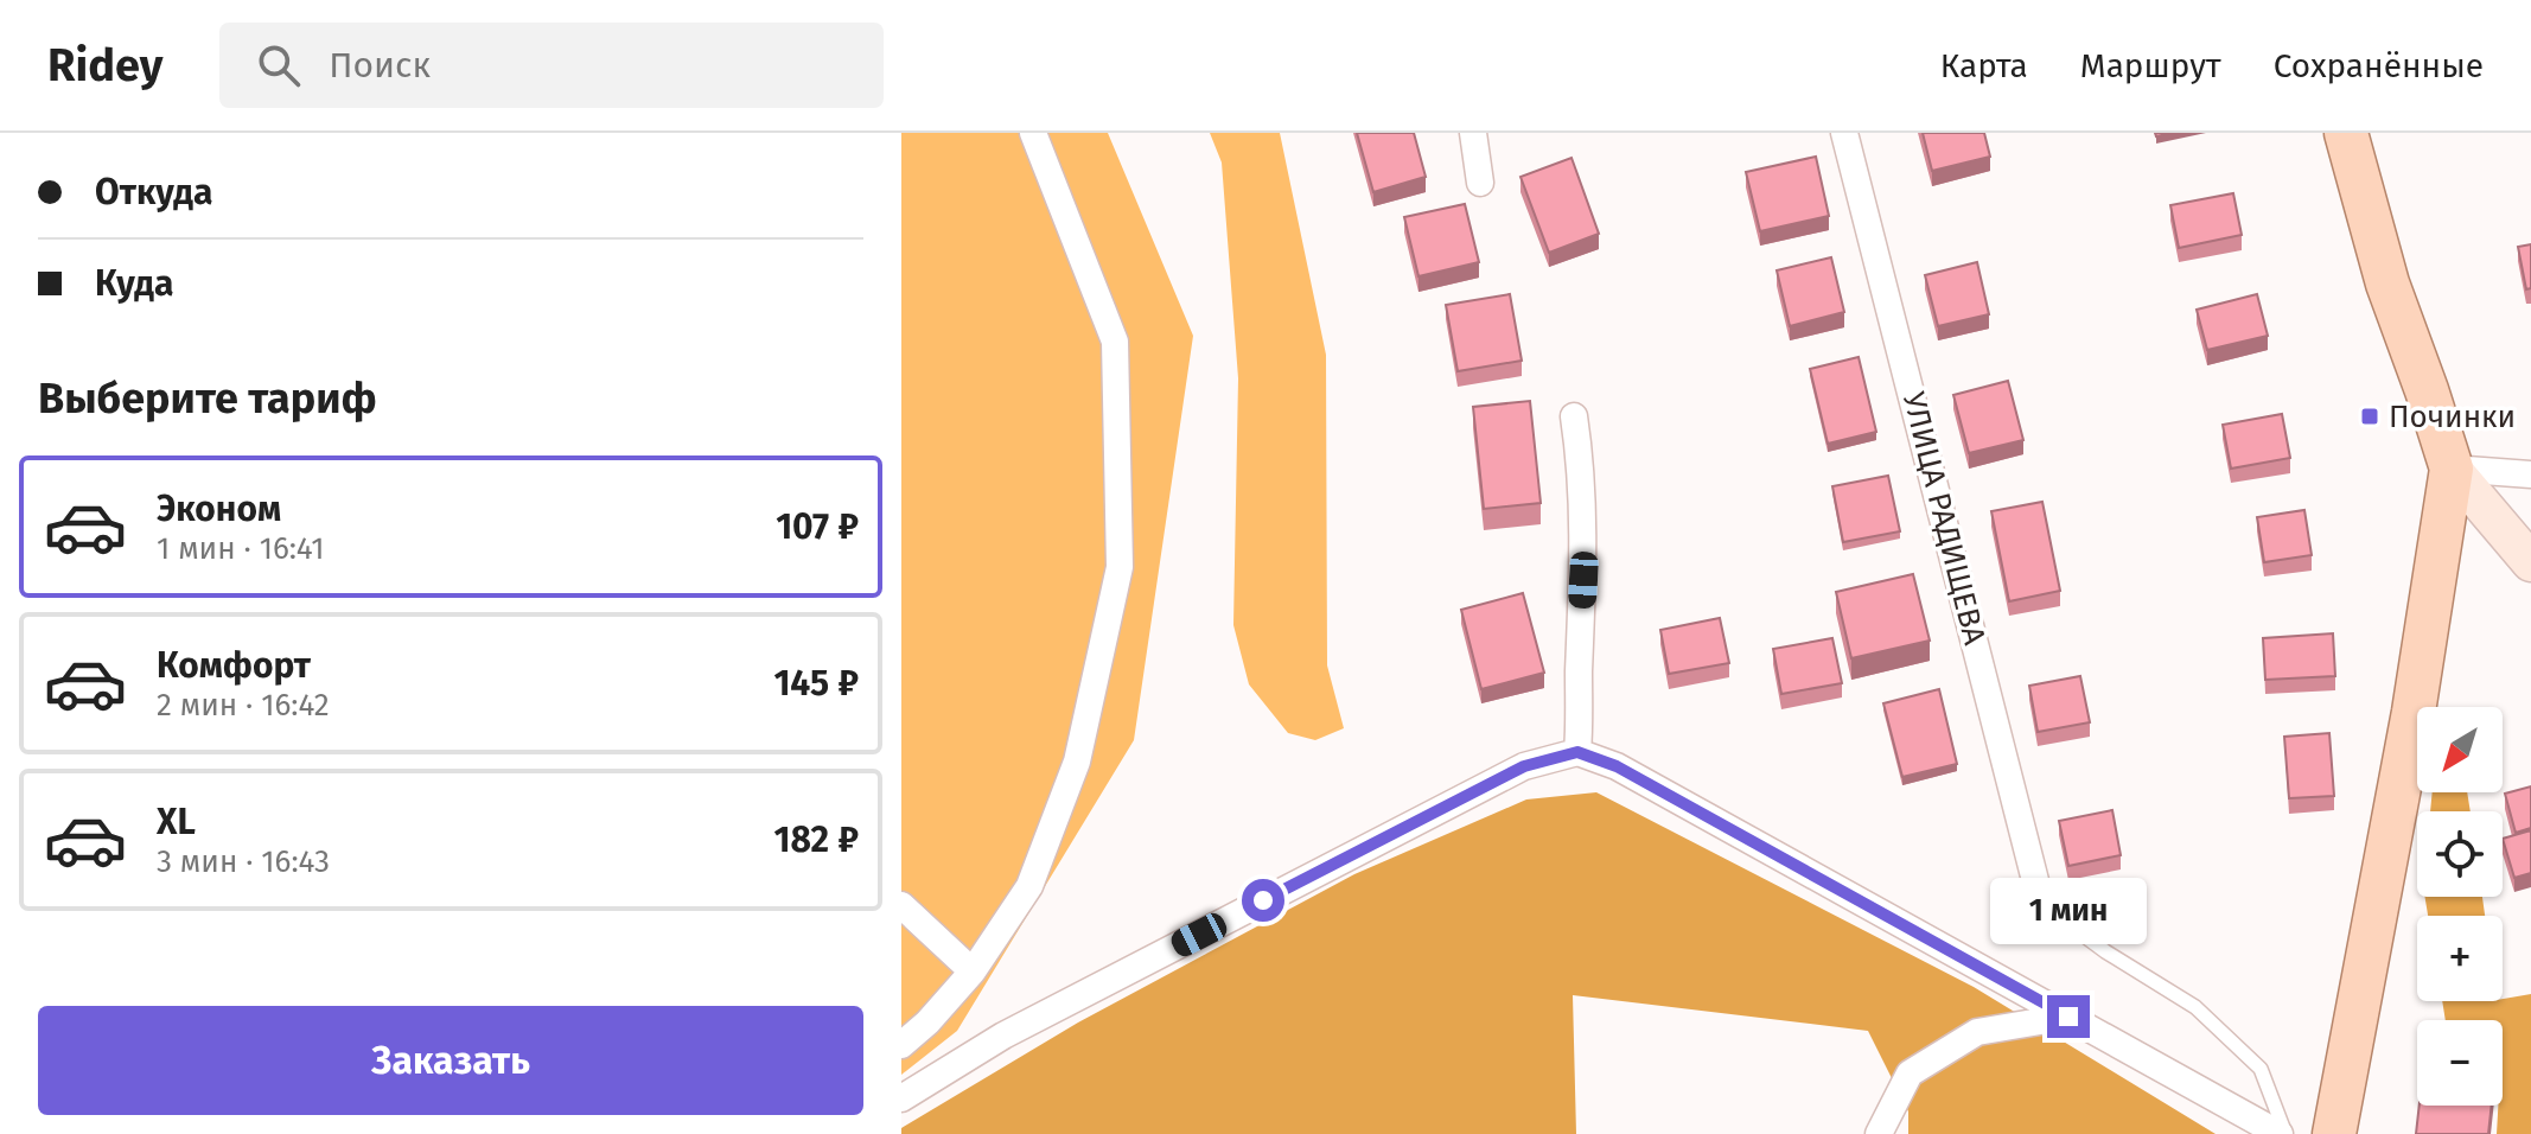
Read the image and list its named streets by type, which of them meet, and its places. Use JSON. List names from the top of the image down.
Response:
{
  "streets": {
    "street": ["УЛИЦА РАДИЩЕВА"]
  },
  "places": {
    "transit": ["Починки"]
  },
  "north": "bottom left",
  "page": {
    "header": "Ridey",
    "search": "Поиск",
    "nav": ["Карта", "Маршрут", "Сохранённые"],
    "banner": ["Откуда", "Куда"],
    "heading": "Выберите тариф",
    "list": [
      {
        "name": "Эконом",
        "note": "1 мин · 16:41",
        "value": "107 ₽"
      },
      {
        "name": "Комфорт",
        "note": "2 мин · 16:42",
        "value": "145 ₽"
      },
      {
        "name": "XL",
        "note": "3 мин · 16:43",
        "value": "182 ₽"
      }
    ],
    "map_buttons": ["+", "−"],
    "bubble": "1 мин",
    "buttons": "Заказать"
  }
}
